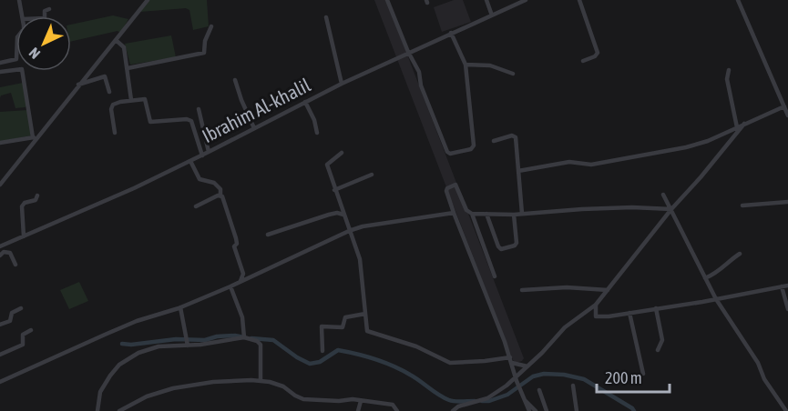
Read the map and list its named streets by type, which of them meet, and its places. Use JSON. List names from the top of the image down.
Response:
{
  "streets": {
    "street": ["Ibrahim Al-khalil"]
  },
  "scale_bar": "200 m",
  "north": "bottom left"
}
